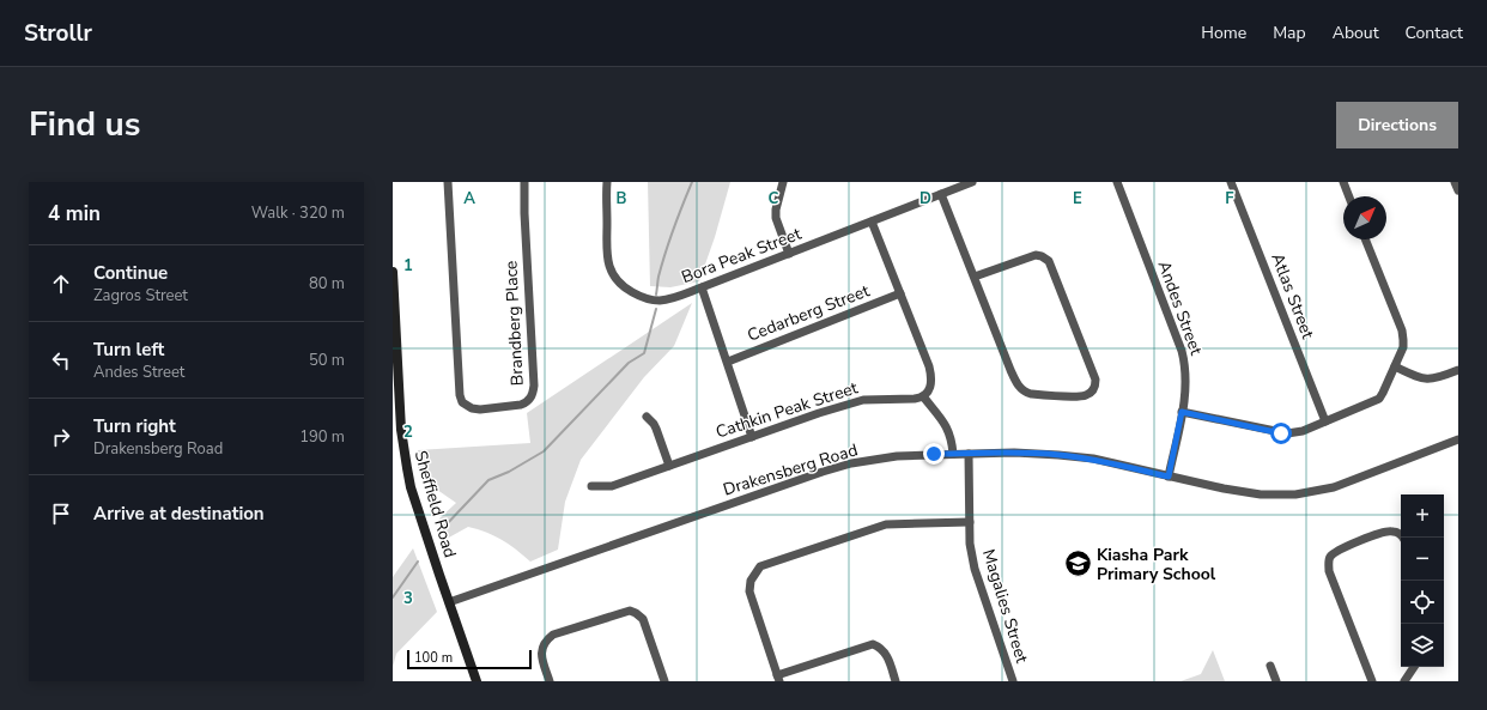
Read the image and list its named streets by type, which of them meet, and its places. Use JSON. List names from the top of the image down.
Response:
{
  "streets": {
    "street": [
      "Bora Peak Street",
      "Atlas Street",
      "Andes Street",
      "Cedarberg Street",
      "Brandberg Place",
      "Cathkin Peak Street",
      "Drakensberg Road",
      "Sheffield Road",
      "Magalies Street"
    ]
  },
  "crossings": [
    ["Andes Street", "Drakensberg Road"],
    ["Drakensberg Road", "Sheffield Road"],
    ["Drakensberg Road", "Magalies Street"]
  ],
  "places": {
    "school or university": ["Kiasha Park Primary School"]
  },
  "scale_bar": "100 m",
  "north": "top right",
  "page": {
    "header": "Strollr",
    "nav": [
      "Home",
      "Map",
      "About",
      "Contact"
    ],
    "title": "Find us",
    "buttons": "Directions",
    "heading": ["4 min", "Walk · 320 m"],
    "list": [
      ["Continue", "Zagros Street", "80 m"],
      ["Turn left", "Andes Street", "50 m"],
      ["Turn right", "Drakensberg Road", "190 m"],
      "Arrive at destination"
    ],
    "map_buttons": ["+", "−"],
    "scale": "100 m"
  },
  "grid": {
    "columns": [
      "A",
      "B",
      "C",
      "D",
      "E",
      "F"
    ],
    "rows": ["1", "2", "3"]
  }
}
